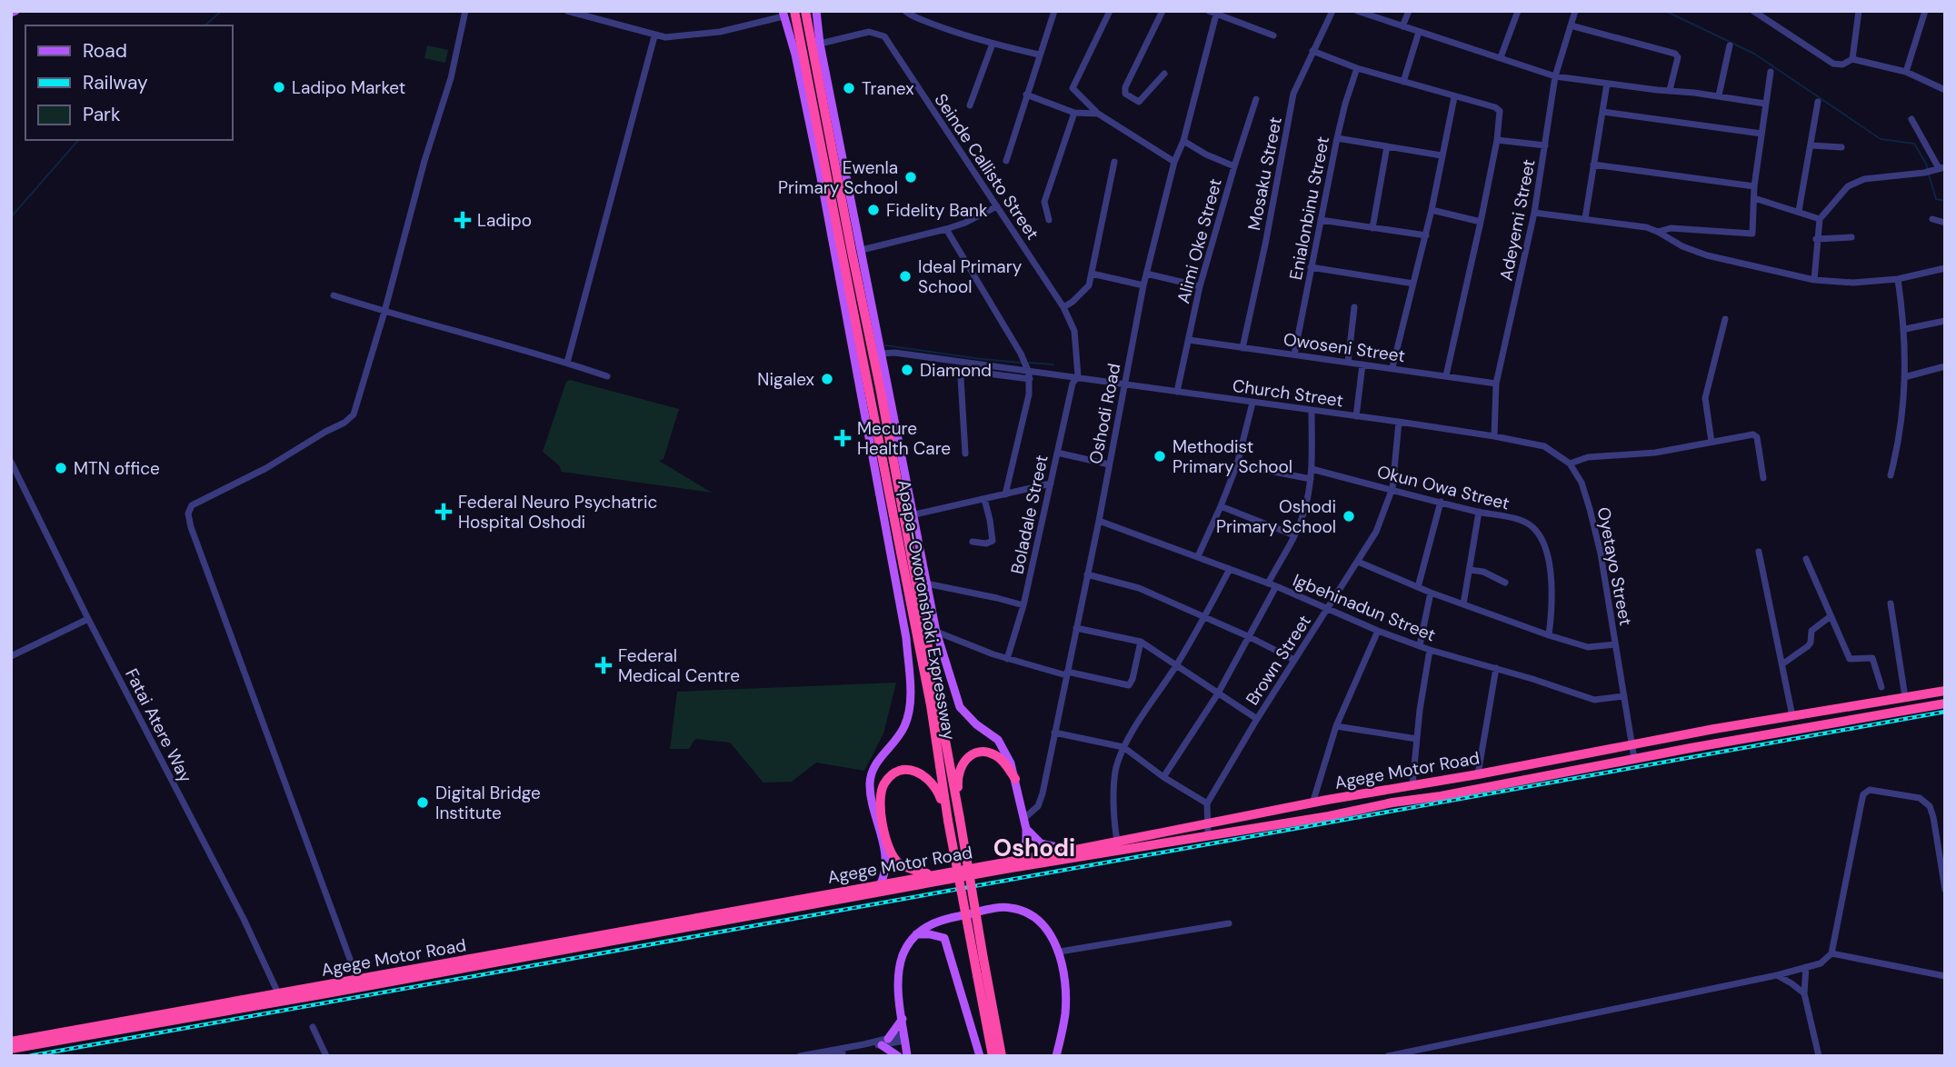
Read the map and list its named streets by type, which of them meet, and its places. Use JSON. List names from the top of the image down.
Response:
{
  "streets": {
    "highway": ["Apapa-Oworonshoki Expressway", "Agege Motor Road"],
    "street": [
      "Seinde Callisto Street",
      "Mosaku Street",
      "Enialonbinu Street",
      "Adeyemi Street",
      "Alimi Oke Street",
      "Owoseni Street",
      "Church Street",
      "Oshodi Road",
      "Okun Owa Street",
      "Boladale Street",
      "Oyetayo Street",
      "Igbehinadun Street",
      "Brown Street",
      "Fatai Atere Way"
    ]
  },
  "crossings": [
    ["Seinde Callisto Street", "Church Street"],
    ["Seinde Callisto Street", "Boladale Street"],
    ["Seinde Callisto Street", "Apapa-Oworonshoki Expressway"],
    ["Mosaku Street", "Owoseni Street"],
    ["Enialonbinu Street", "Owoseni Street"],
    ["Adeyemi Street", "Owoseni Street"],
    ["Adeyemi Street", "Church Street"],
    ["Adeyemi Street", "Oyetayo Street"],
    ["Alimi Oke Street", "Owoseni Street"],
    ["Alimi Oke Street", "Church Street"],
    ["Church Street", "Oshodi Road"],
    ["Church Street", "Boladale Street"],
    ["Church Street", "Oyetayo Street"],
    ["Church Street", "Brown Street"],
    ["Oshodi Road", "Igbehinadun Street"],
    ["Oshodi Road", "Apapa-Oworonshoki Expressway"],
    ["Okun Owa Street", "Brown Street"],
    ["Oyetayo Street", "Igbehinadun Street"],
    ["Oyetayo Street", "Agege Motor Road"],
    ["Igbehinadun Street", "Brown Street"],
    ["Apapa-Oworonshoki Expressway", "Agege Motor Road"],
    ["Fatai Atere Way", "Agege Motor Road"]
  ],
  "districts": ["Oshodi"],
  "places": {
    "other": [
      "Ladipo Market",
      "Tranex",
      "Ewenla Primary School",
      "Fidelity Bank",
      "Ideal Primary School",
      "Diamond",
      "Nigalex",
      "Methodist Primary School",
      "MTN office",
      "Oshodi Primary School",
      "Digital Bridge Institute"
    ],
    "health": [
      "Ladipo",
      "Mecure Health Care",
      "Federal Neuro Psychatric Hospital Oshodi",
      "Federal Medical Centre"
    ]
  },
  "legend": ["Road", "Railway", "Park"]
}
